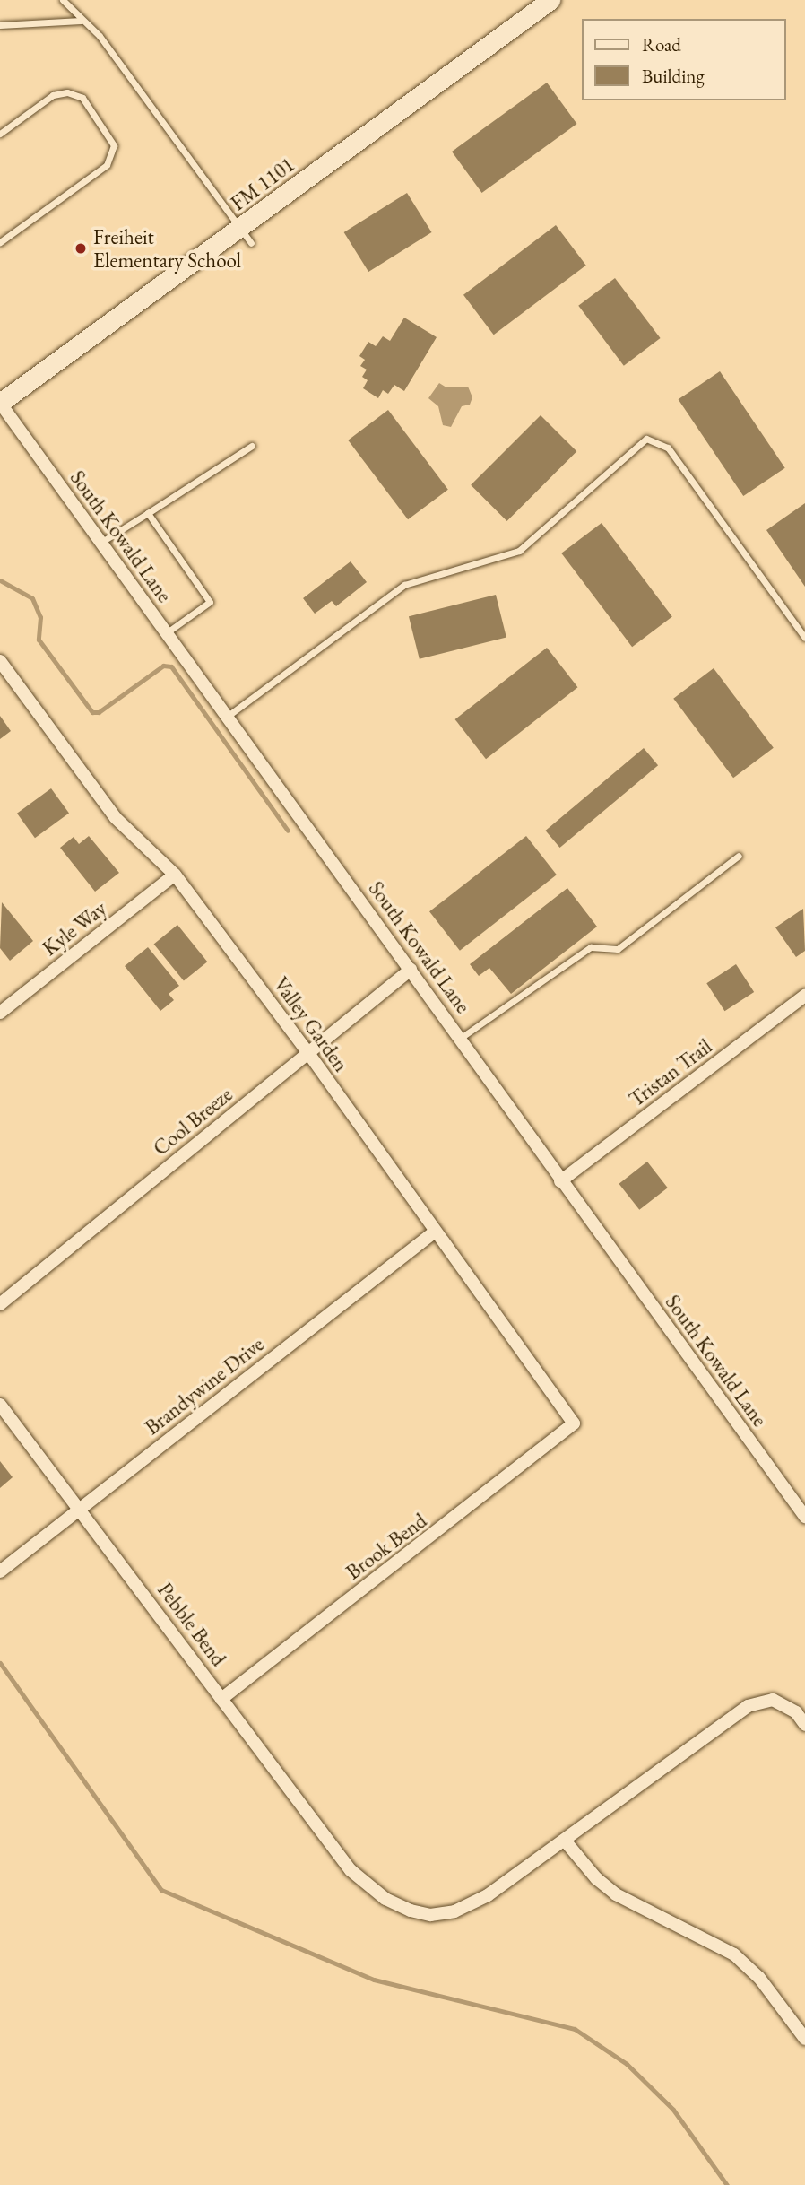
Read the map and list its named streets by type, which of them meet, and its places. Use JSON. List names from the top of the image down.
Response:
{
  "streets": {
    "main road": ["FM 1101"],
    "street": [
      "South Kowald Lane",
      "Kyle Way",
      "Valley Garden",
      "Tristan Trail",
      "Cool Breeze",
      "Brandywine Drive",
      "Brook Bend",
      "Pebble Bend"
    ]
  },
  "crossings": [
    ["FM 1101", "South Kowald Lane"],
    ["South Kowald Lane", "Tristan Trail"],
    ["South Kowald Lane", "Cool Breeze"],
    ["Kyle Way", "Valley Garden"],
    ["Valley Garden", "Cool Breeze"],
    ["Valley Garden", "Brandywine Drive"],
    ["Valley Garden", "Brook Bend"],
    ["Brandywine Drive", "Pebble Bend"],
    ["Brook Bend", "Pebble Bend"]
  ],
  "places": ["Freiheit Elementary School"],
  "legend": ["Road", "Building"]
}
